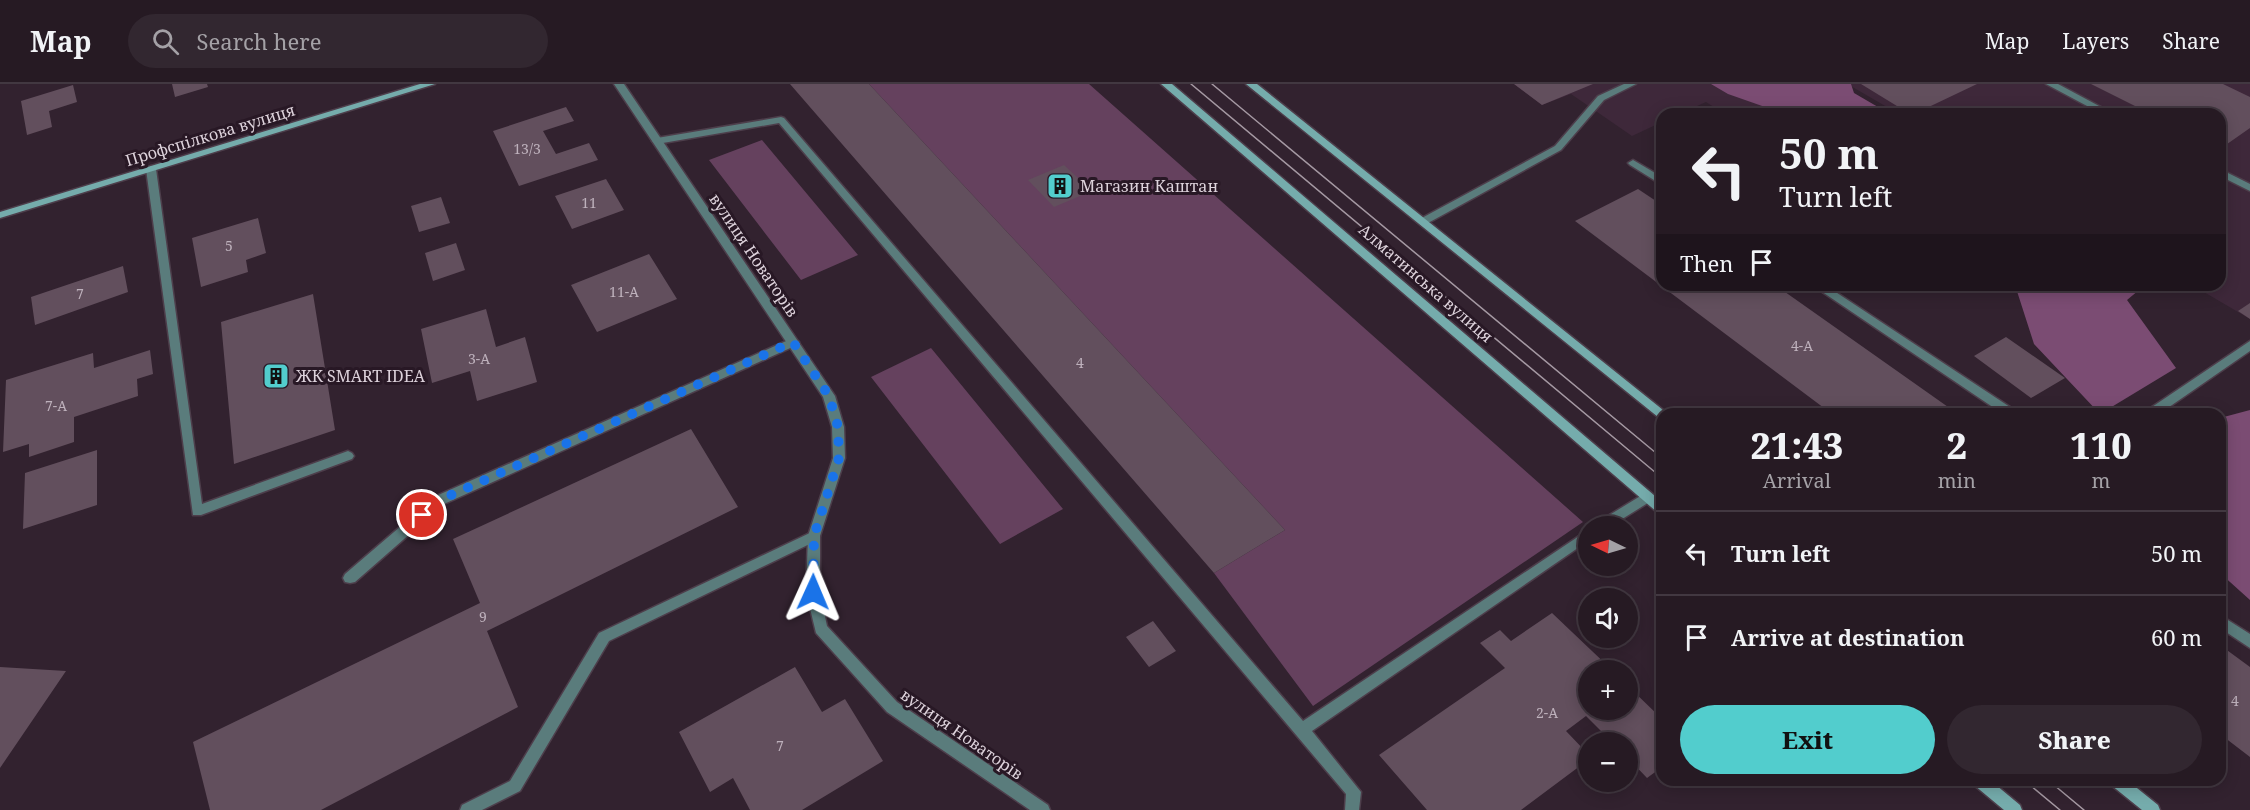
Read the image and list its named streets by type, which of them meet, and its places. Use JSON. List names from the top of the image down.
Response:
{
  "streets": {
    "street": ["Профспілкова вулиця", "вулиця Новаторів", "Алматинська вулиця"]
  },
  "places": {
    "building": ["Магазин Каштан", "ЖК SMART IDEA"]
  },
  "house_numbers": [
    "13/3",
    "11",
    "5",
    "11-А",
    "7",
    "4-А",
    "3-А",
    "4",
    "7-А",
    "9",
    "4",
    "2-А",
    "7"
  ],
  "north": "left",
  "page": {
    "header": "Map",
    "search": "Search here",
    "nav": ["Map", "Layers", "Share"],
    "turn": ["50 m", "Turn left"],
    "then": "Then",
    "eta": [
      "21:43",
      "Arrival",
      "2",
      "min",
      "110",
      "m"
    ],
    "list": [
      {
        "name": "Turn left",
        "value": "50 m"
      },
      {
        "name": "Arrive at destination",
        "value": "60 m"
      }
    ],
    "map_buttons": ["+", "−"],
    "buttons": ["Exit", "Share"]
  }
}
